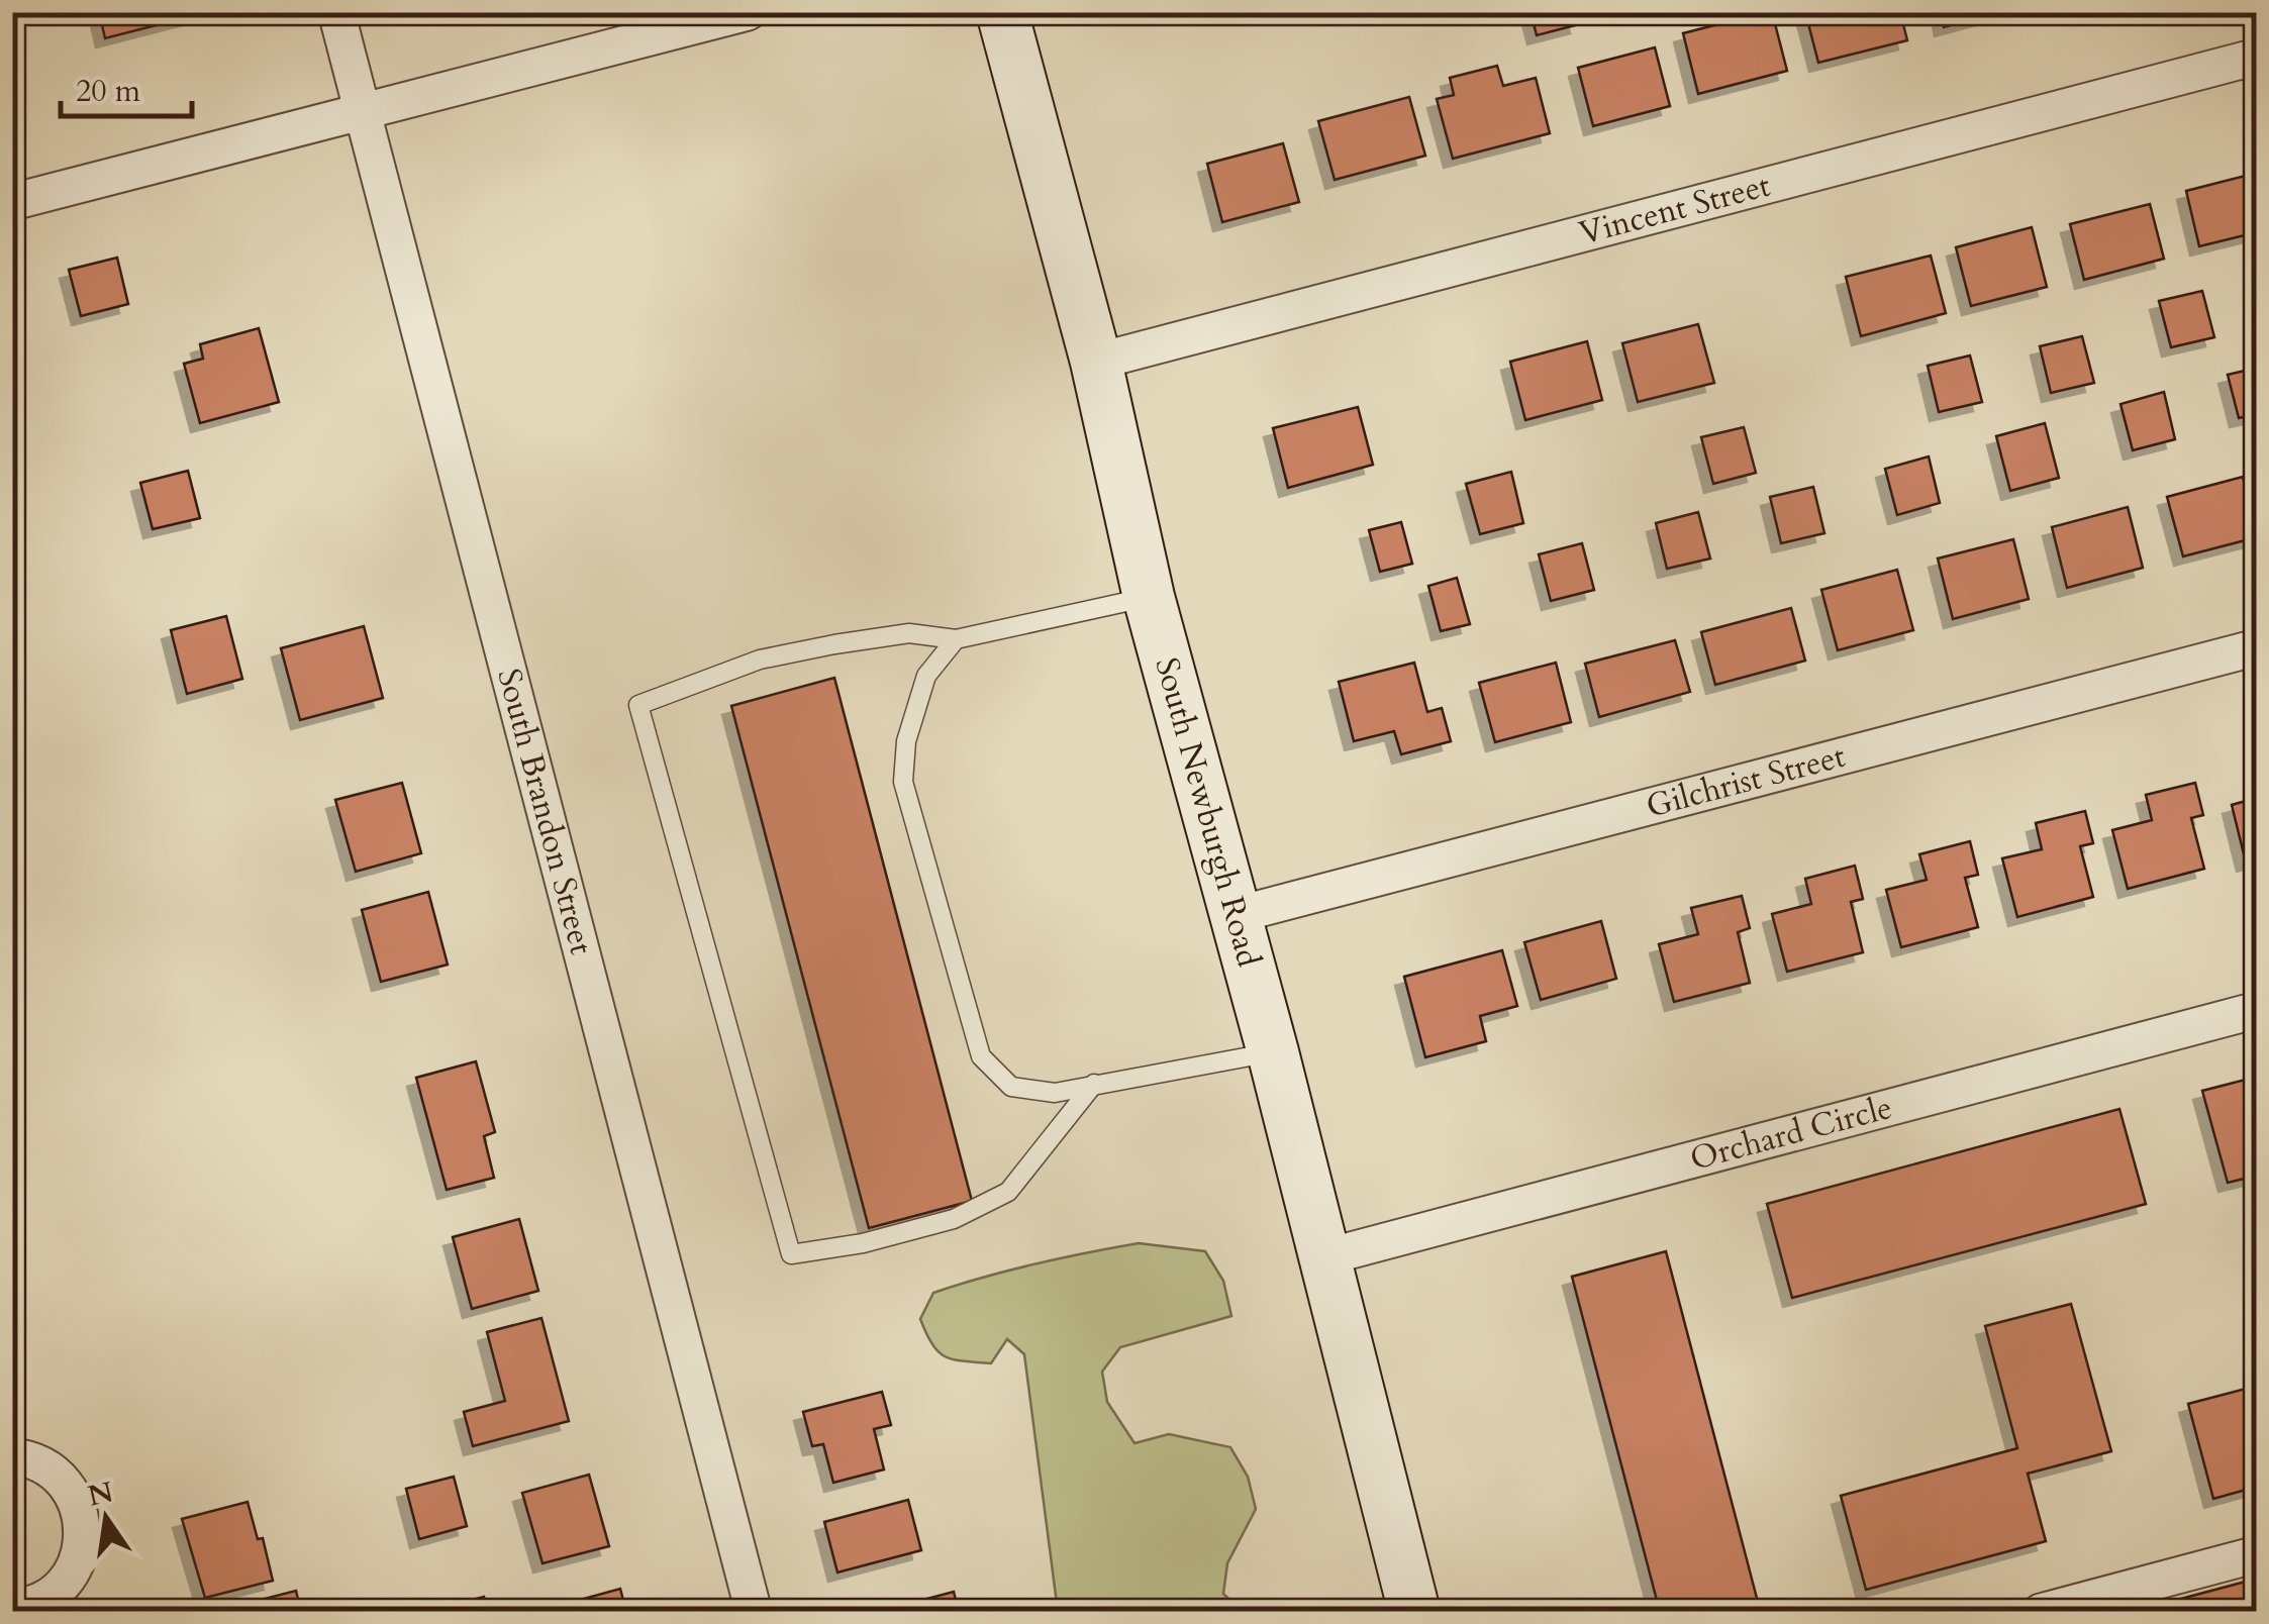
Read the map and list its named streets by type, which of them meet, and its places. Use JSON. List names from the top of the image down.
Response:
{
  "streets": {
    "main road": ["South Newburgh Road"],
    "street": [
      "Vincent Street",
      "Gilchrist Street",
      "South Brandon Street",
      "Orchard Circle"
    ]
  },
  "crossings": [
    ["Vincent Street", "South Newburgh Road"],
    ["Gilchrist Street", "South Newburgh Road"],
    ["South Newburgh Road", "Orchard Circle"]
  ],
  "scale_bar": "20 m",
  "north": "top"
}
